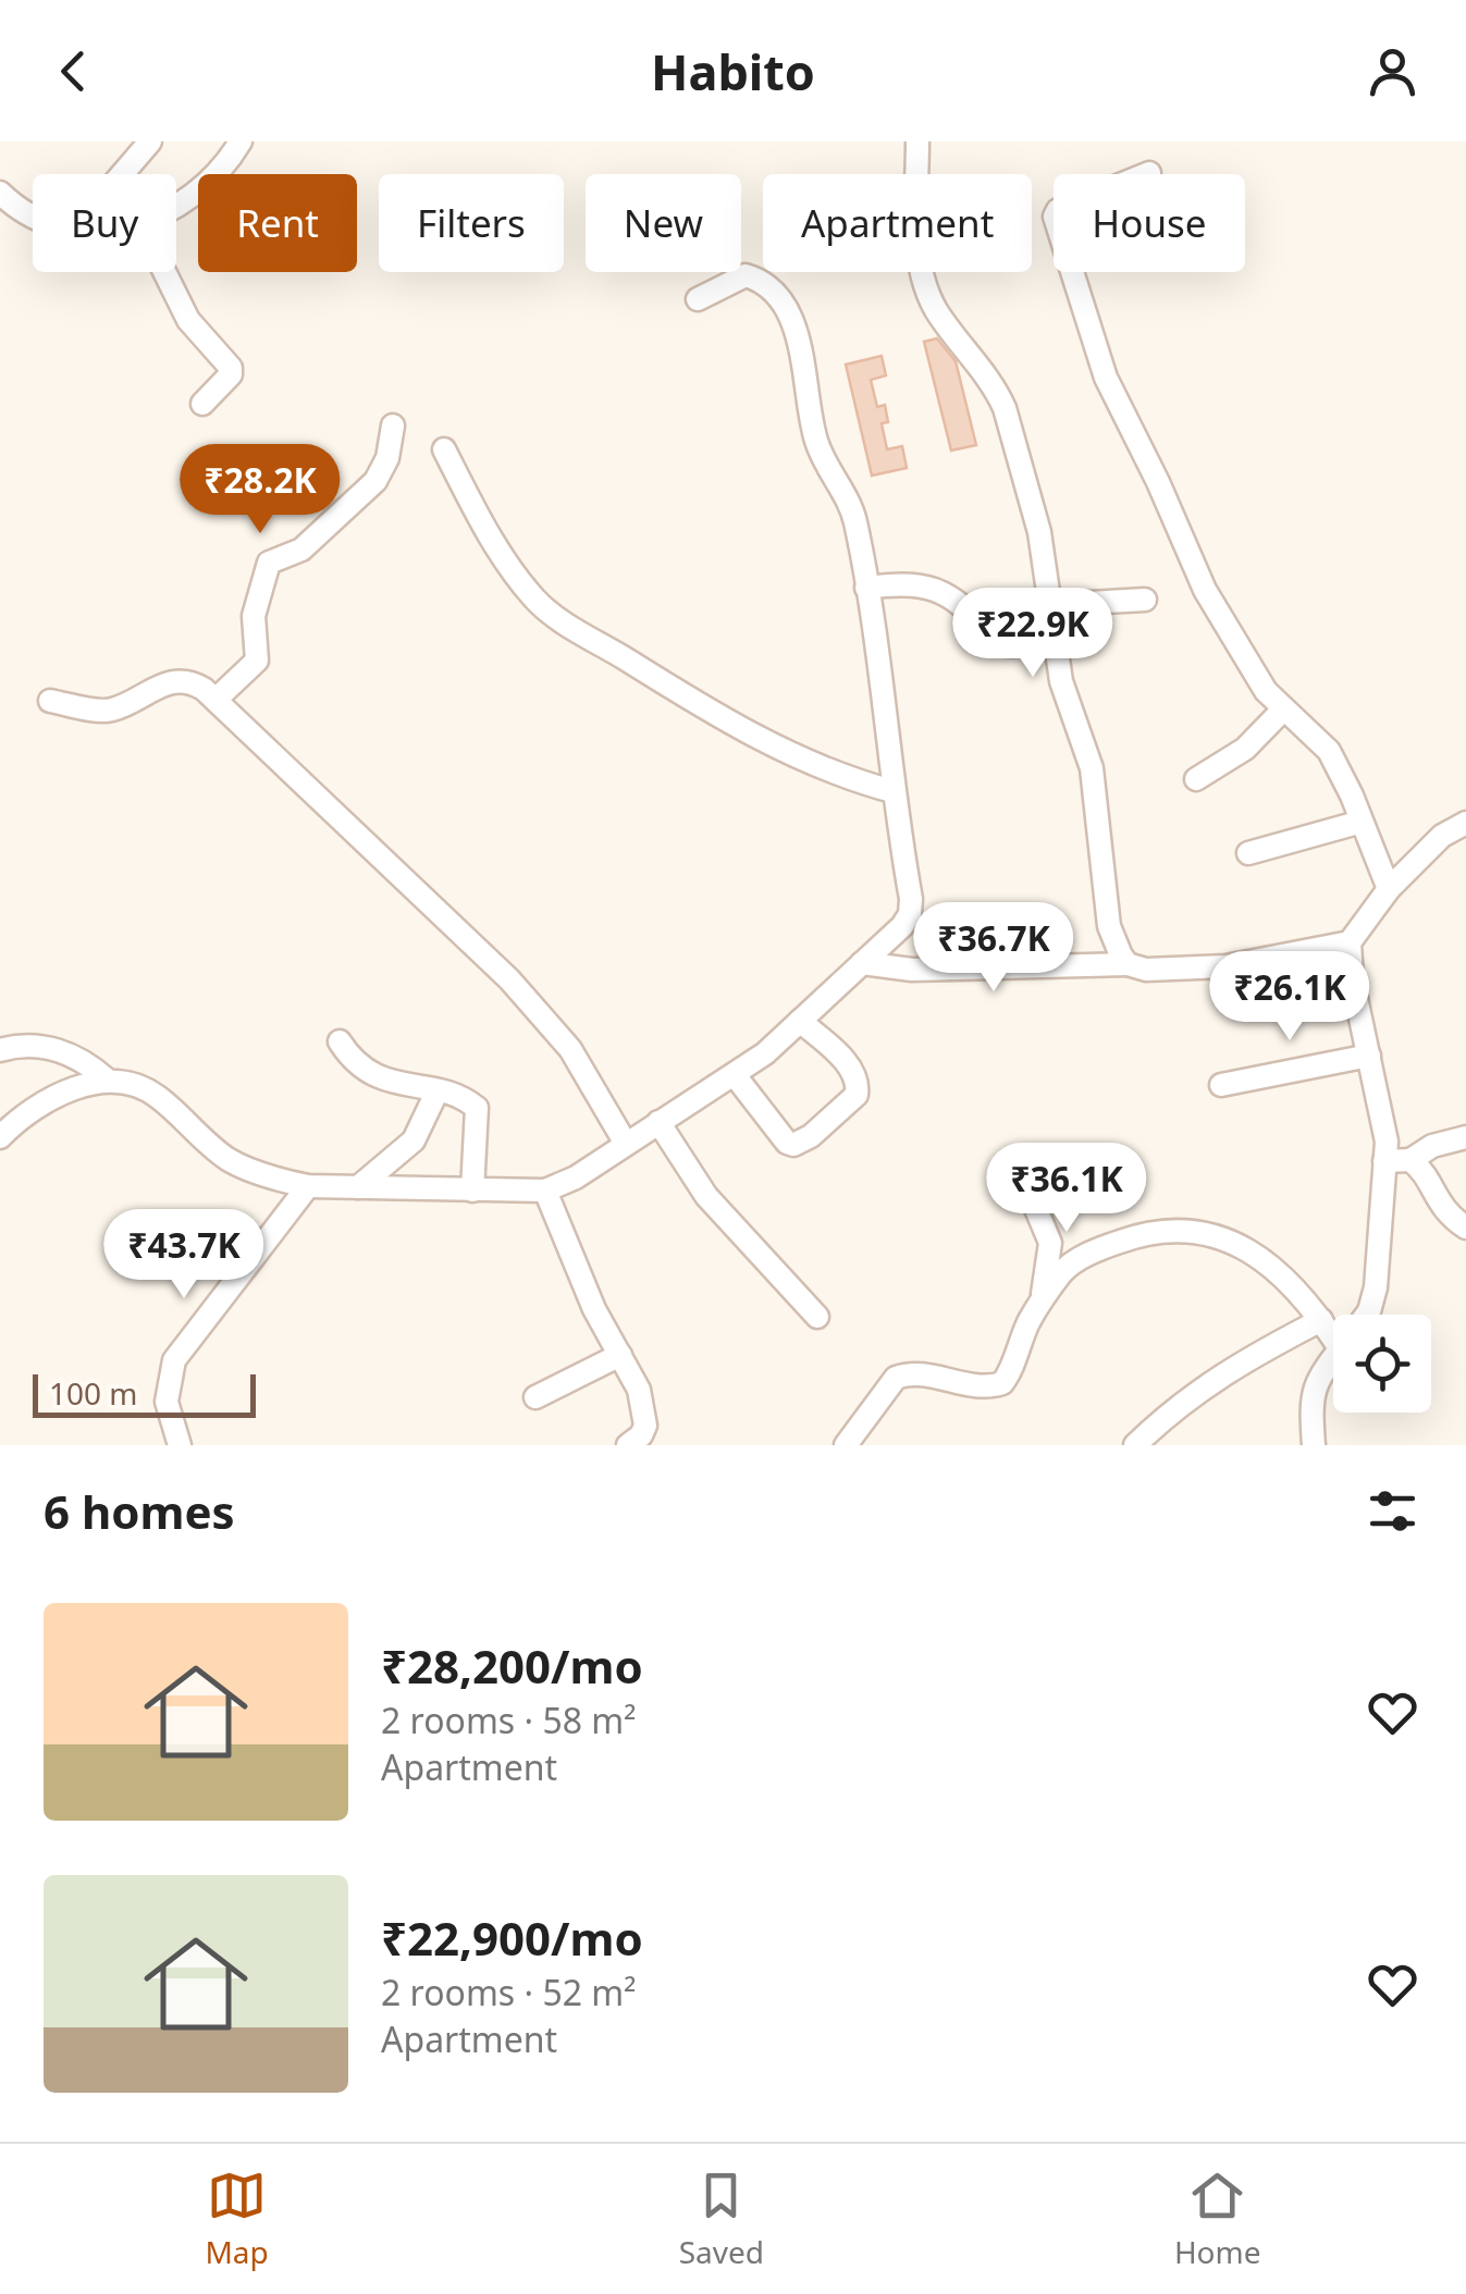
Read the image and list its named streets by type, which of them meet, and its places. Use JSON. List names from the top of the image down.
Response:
{
  "scale_bar": "100 m",
  "page": {
    "header": "Habito",
    "chip": [
      "Buy",
      "Rent",
      "Filters",
      "New",
      "Apartment",
      "House"
    ],
    "price": [
      "₹28.2K",
      "₹22.9K",
      "₹36.7K",
      "₹26.1K",
      "₹36.1K",
      "₹43.7K"
    ],
    "scale": "100 m",
    "heading": "6 homes",
    "list": [
      {
        "name": "₹28,200/mo",
        "note": "2 rooms · 58 m² · Apartment"
      },
      {
        "name": "₹22,900/mo",
        "note": "2 rooms · 52 m² · Apartment"
      }
    ],
    "tabs": ["Map", "Saved", "Home"]
  }
}
